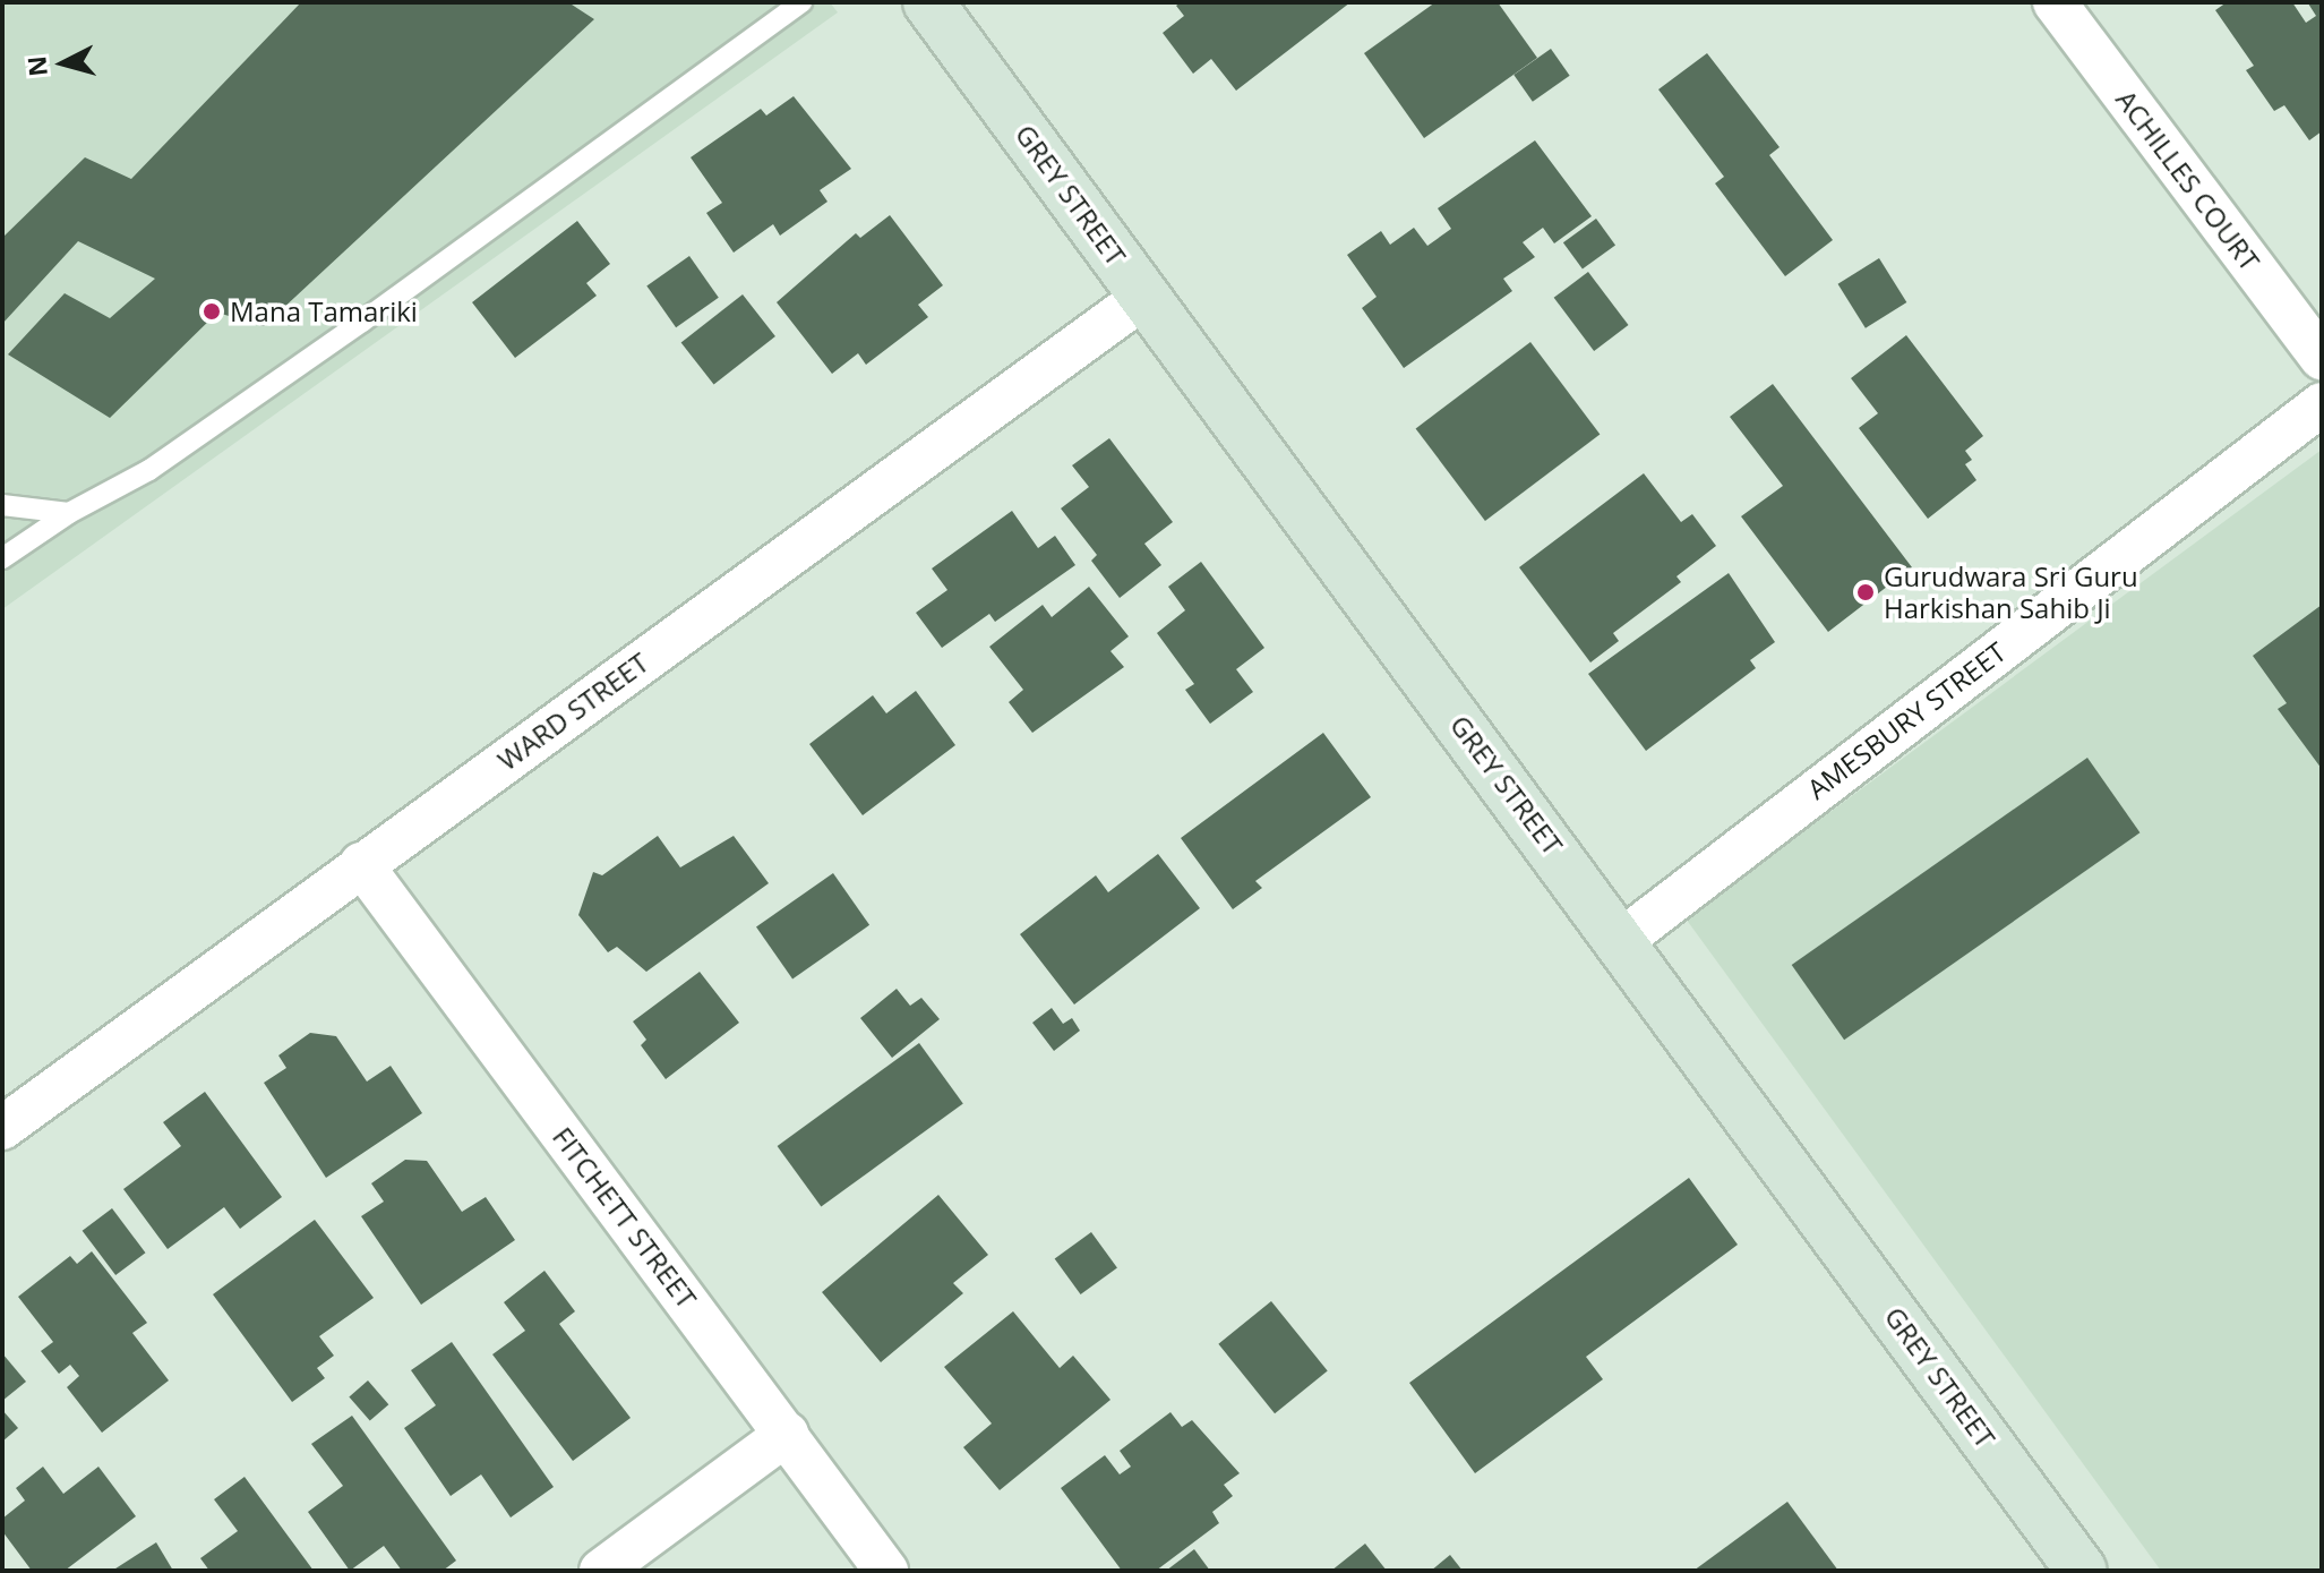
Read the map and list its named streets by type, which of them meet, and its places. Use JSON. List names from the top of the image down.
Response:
{
  "streets": {
    "street": [
      "ACHILLES COURT",
      "GREY STREET",
      "WARD STREET",
      "AMESBURY STREET",
      "FITCHETT STREET"
    ]
  },
  "crossings": [
    ["GREY STREET", "WARD STREET"],
    ["GREY STREET", "AMESBURY STREET"],
    ["WARD STREET", "FITCHETT STREET"]
  ],
  "places": ["Mana Tamariki", "Gurudwara Sri Guru Harkishan Sahib Ji"],
  "north": "left"
}
